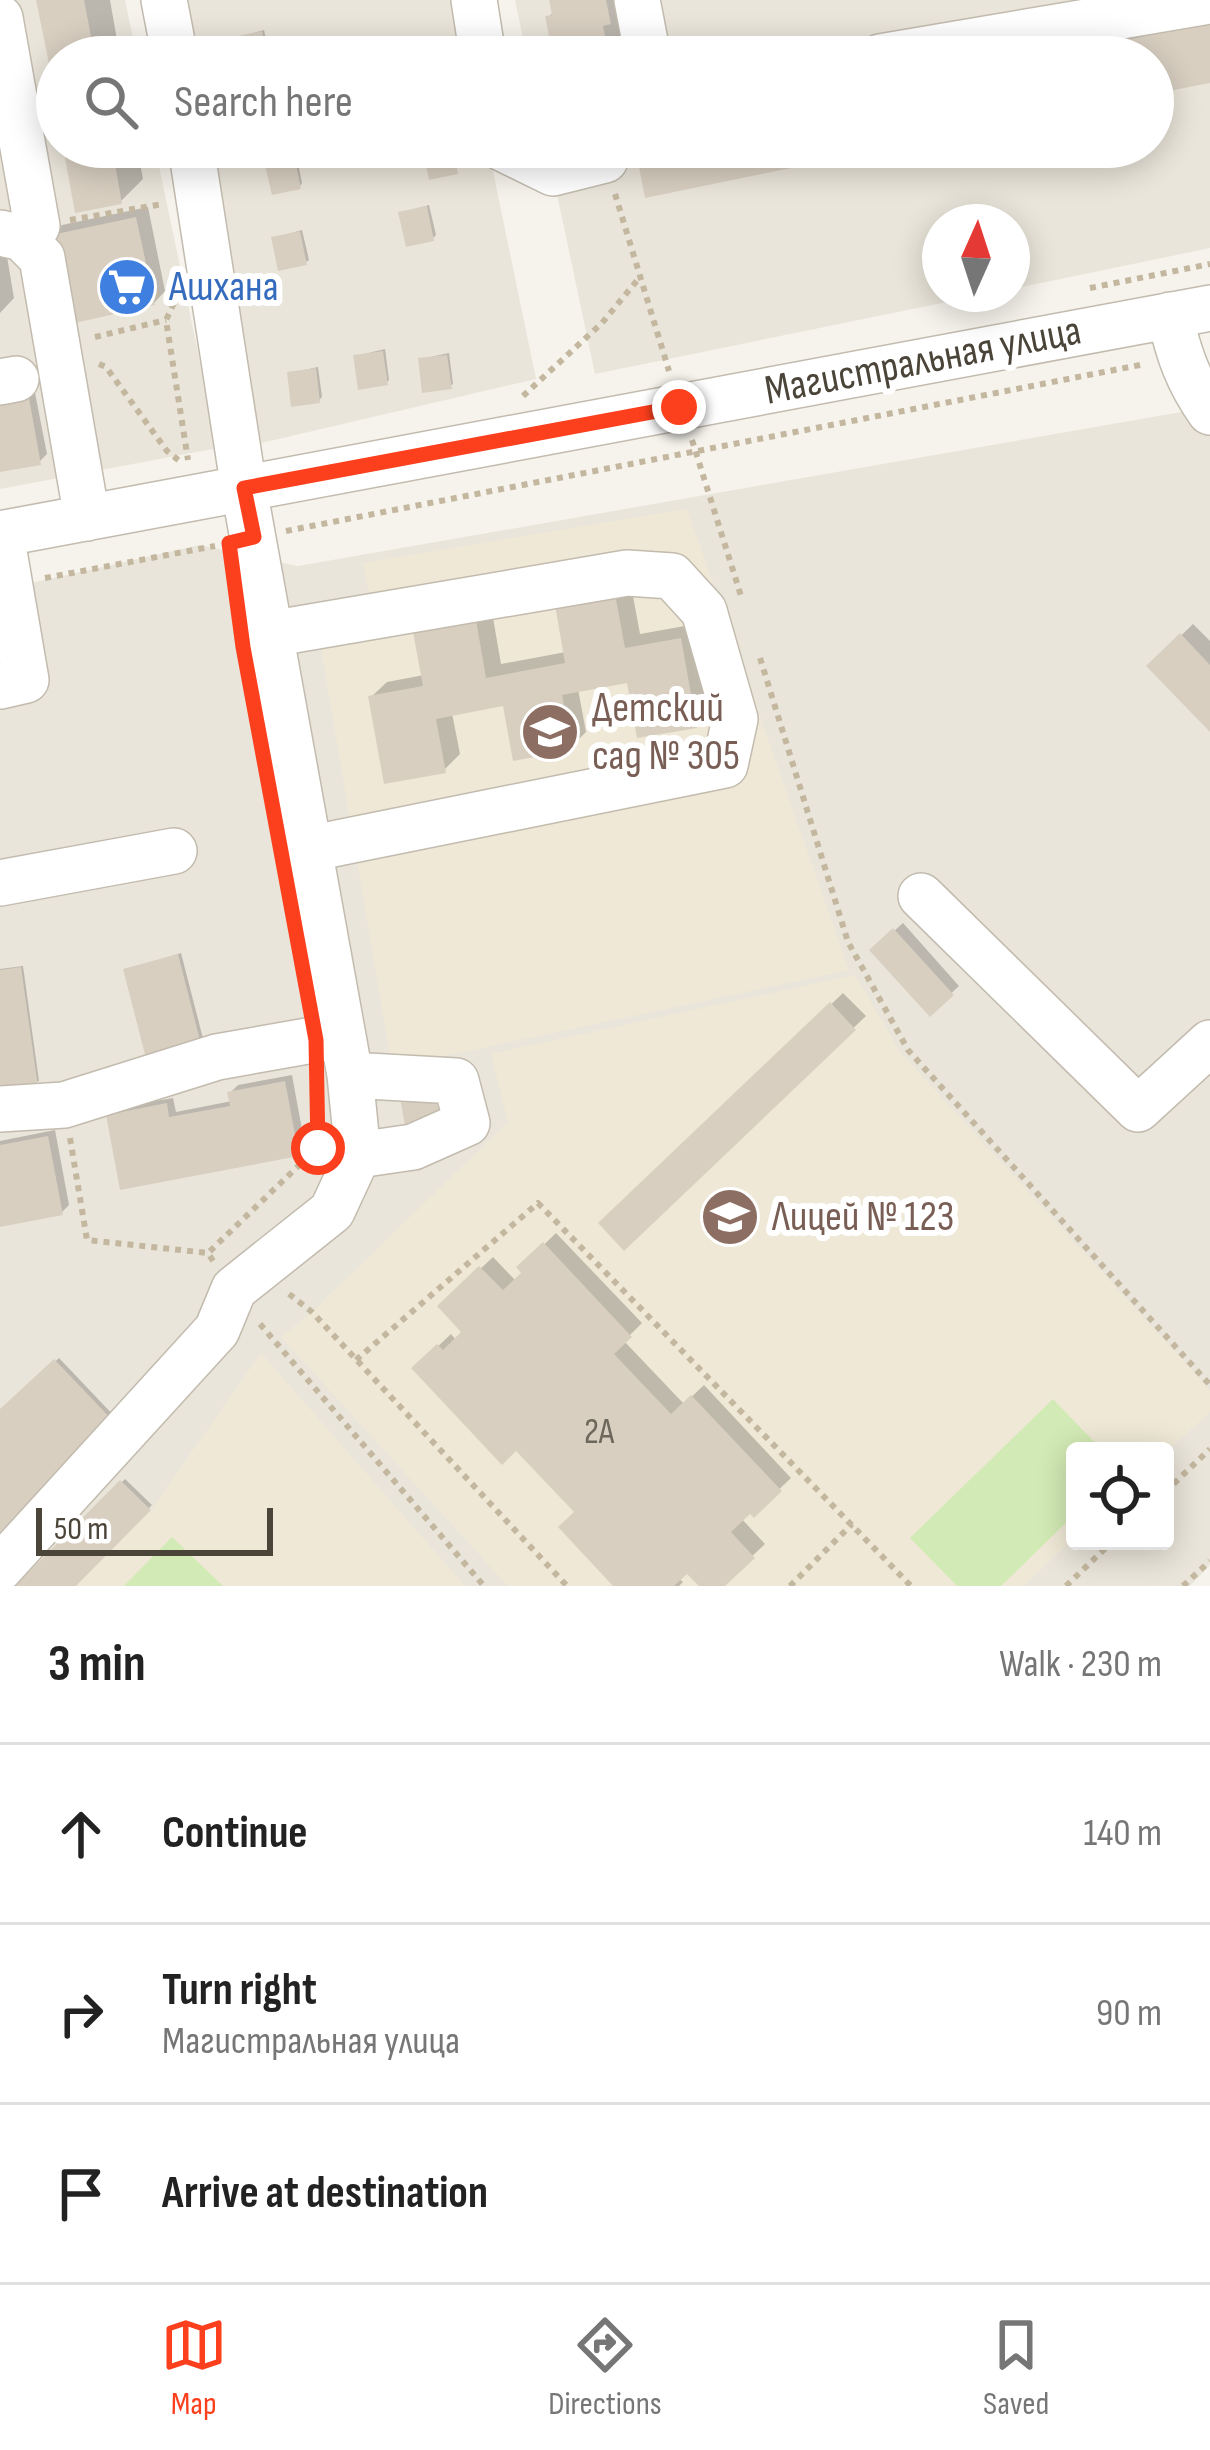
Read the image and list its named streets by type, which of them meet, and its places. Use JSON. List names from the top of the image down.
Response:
{
  "streets": {
    "street": ["Магистральная улица"]
  },
  "places": {
    "supermarket": ["Ашхана"],
    "school or university": ["Детский сад № 305", "Лицей № 123"]
  },
  "house_numbers": ["2А"],
  "scale_bar": "50 m",
  "north": "top",
  "page": {
    "search": "Search here",
    "scale": "50 m",
    "heading": ["3 min", "Walk · 230 m"],
    "list": [
      ["Continue", "140 m"],
      ["Turn right", "Магистральная улица", "90 m"],
      "Arrive at destination"
    ],
    "nav": ["Map", "Directions", "Saved"]
  }
}
